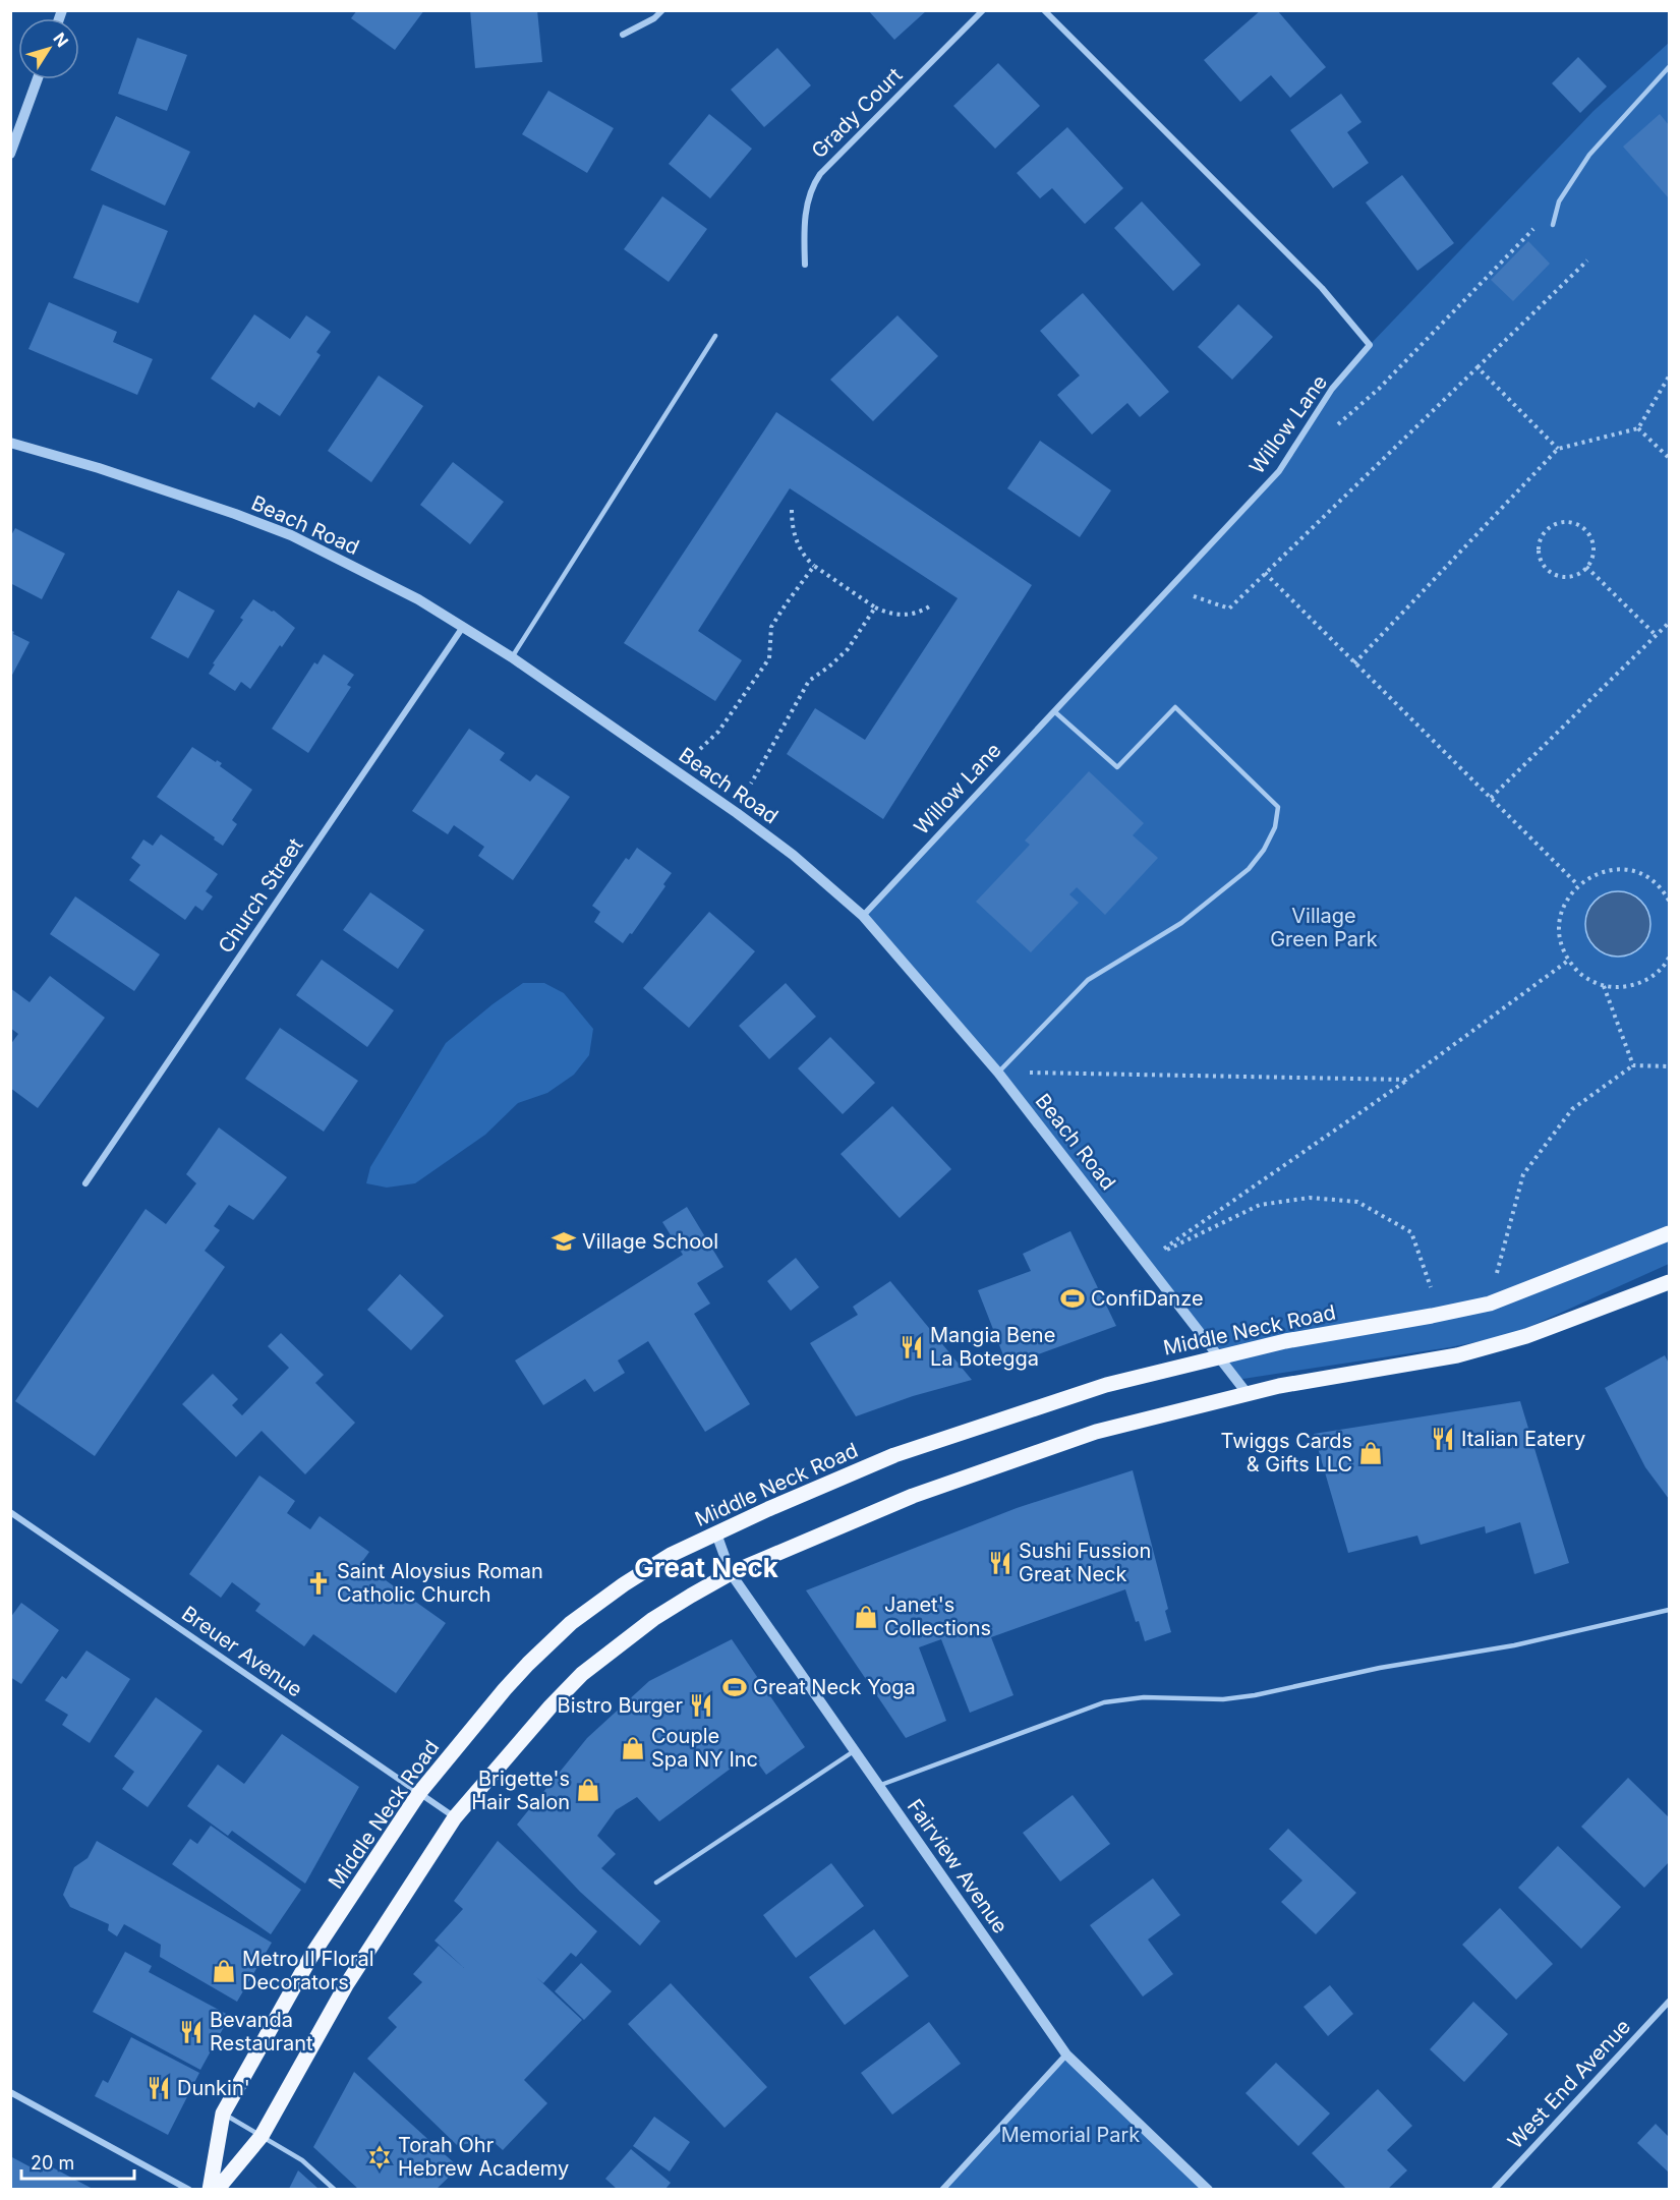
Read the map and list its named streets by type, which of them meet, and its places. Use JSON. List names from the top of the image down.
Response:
{
  "streets": {
    "main road": ["Middle Neck Road"],
    "street": [
      "Grady Court",
      "Willow Lane",
      "Beach Road",
      "Church Street",
      "Breuer Avenue",
      "Fairview Avenue",
      "West End Avenue"
    ]
  },
  "crossings": [
    ["Willow Lane", "Beach Road"],
    ["Beach Road", "Church Street"],
    ["Beach Road", "Middle Neck Road"],
    ["Middle Neck Road", "Breuer Avenue"],
    ["Middle Neck Road", "Fairview Avenue"]
  ],
  "districts": ["Great Neck"],
  "parks": ["Village Green Park", "Memorial Park"],
  "places": {
    "school or university": ["Village School"],
    "sports": ["ConfiDanze", "Great Neck Yoga"],
    "restaurant": [
      "Mangia Bene La Botegga",
      "Italian Eatery",
      "Sushi Fussion Great Neck",
      "Bistro Burger",
      "Bevanda Restaurant",
      "Dunkin'"
    ],
    "shop": [
      "Twiggs Cards & Gifts LLC",
      "Janet's Collections",
      "Couple Spa NY Inc",
      "Brigette's Hair Salon",
      "Metro II Floral Decorators"
    ],
    "church": ["Saint Aloysius Roman Catholic Church"],
    "synagogue": ["Torah Ohr Hebrew Academy"]
  },
  "scale_bar": "20 m",
  "north": "top right"
}
